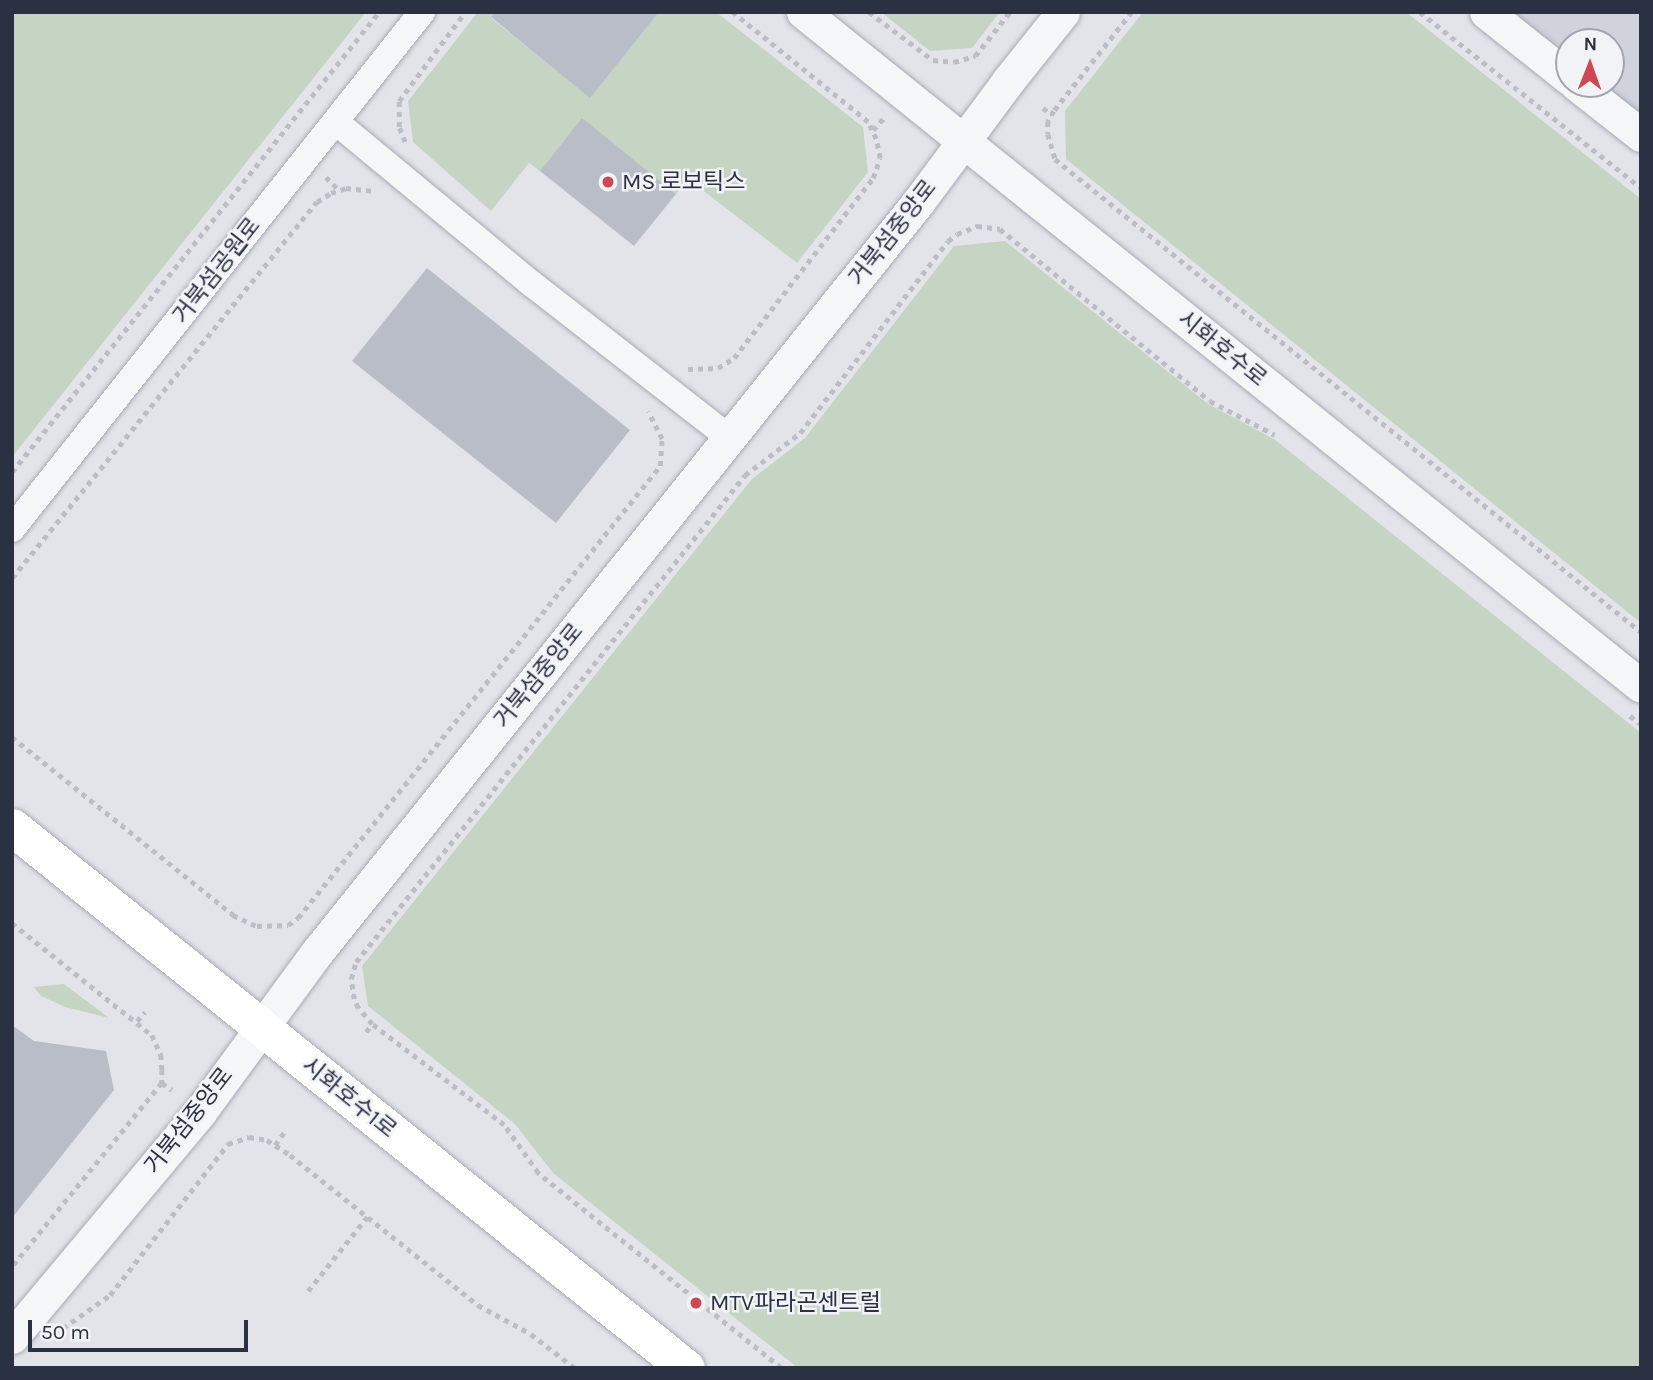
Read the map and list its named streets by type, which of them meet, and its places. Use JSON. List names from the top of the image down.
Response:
{
  "streets": {
    "main road": ["시화호수1로"],
    "street": ["거북섬중앙로", "거북섬공원로", "시화호수로"]
  },
  "crossings": [
    ["거북섬중앙로", "시화호수로"],
    ["거북섬중앙로", "시화호수1로"]
  ],
  "places": ["MS 로보틱스", "MTV파라곤센트럴"],
  "scale_bar": "50 m",
  "north": "top"
}
